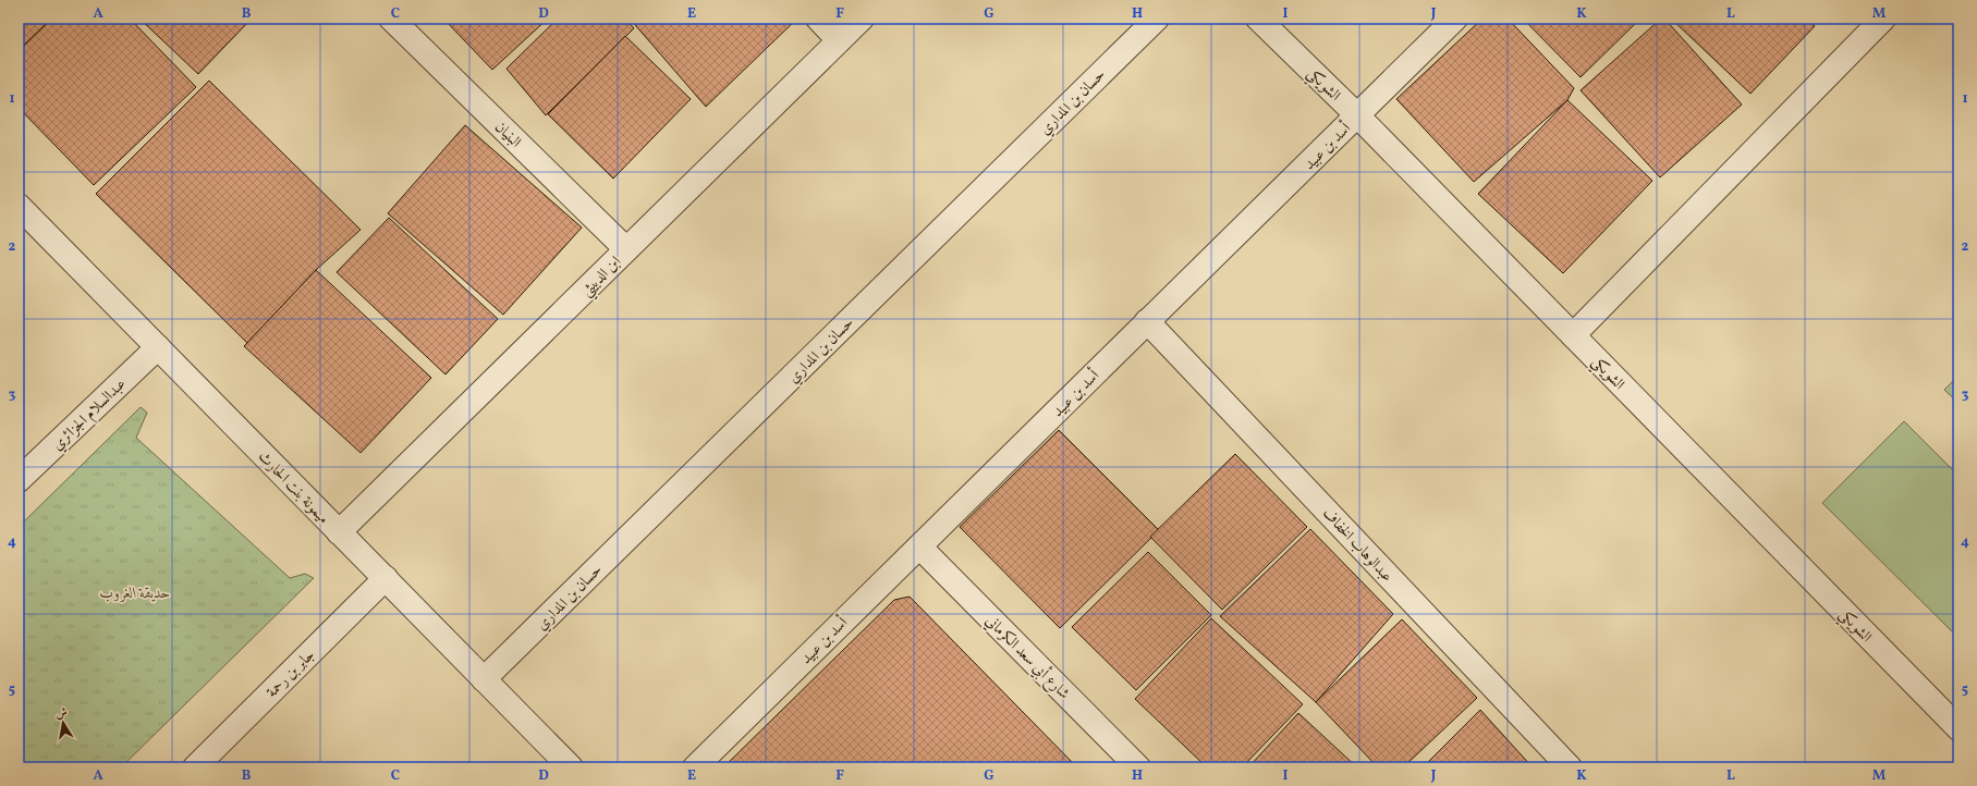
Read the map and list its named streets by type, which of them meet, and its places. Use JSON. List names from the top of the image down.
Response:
{
  "streets": {
    "street": [
      "الشويكي",
      "حسان بن المداري",
      "البنيان",
      "أسد بن عبيد",
      "ابن الدبيثي",
      "عبدالسلام الجزائري",
      "ميمونة بنت الحارث",
      "عبدالوهاب الخفاف",
      "شارع أبي سعد الكرماني",
      "جابر بن رحمة"
    ]
  },
  "crossings": [
    ["الشويكي", "أسد بن عبيد"],
    ["حسان بن المداري", "ميمونة بنت الحارث"],
    ["البنيان", "ابن الدبيثي"],
    ["أسد بن عبيد", "عبدالوهاب الخفاف"],
    ["أسد بن عبيد", "شارع أبي سعد الكرماني"],
    ["ابن الدبيثي", "ميمونة بنت الحارث"],
    ["عبدالسلام الجزائري", "ميمونة بنت الحارث"],
    ["ميمونة بنت الحارث", "جابر بن رحمة"]
  ],
  "parks": ["حديقة الغروب"],
  "north": "top",
  "grid": {
    "columns": [
      "A",
      "B",
      "C",
      "D",
      "E",
      "F",
      "G",
      "H",
      "I",
      "J",
      "K",
      "L",
      "M"
    ],
    "rows": [
      "1",
      "2",
      "3",
      "4",
      "5"
    ]
  }
}
